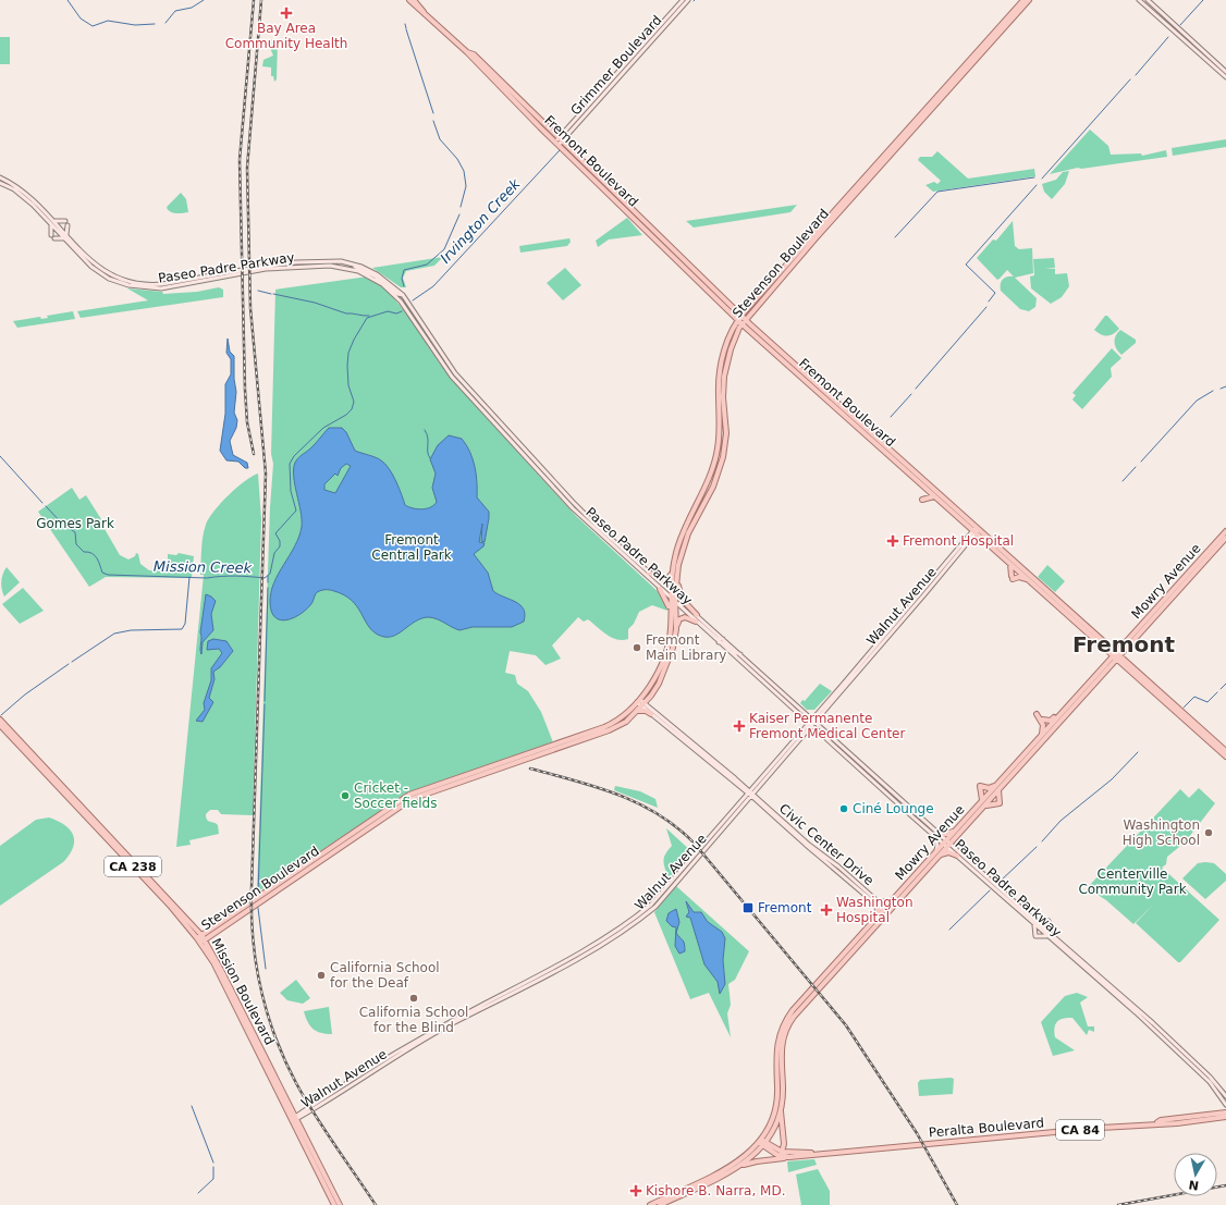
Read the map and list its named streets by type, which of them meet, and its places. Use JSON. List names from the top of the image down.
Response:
{
  "streets": {
    "main road": [
      "Grimmer Boulevard",
      "Fremont Boulevard",
      "Stevenson Boulevard",
      "Paseo Padre Parkway",
      "Mowry Avenue",
      "Walnut Avenue",
      "Civic Center Drive",
      "CA 238",
      "Mission Boulevard",
      "Peralta Boulevard",
      "CA 84"
    ]
  },
  "crossings": [
    ["Grimmer Boulevard", "Fremont Boulevard"],
    ["Fremont Boulevard", "Stevenson Boulevard"],
    ["Fremont Boulevard", "Mowry Avenue"],
    ["Fremont Boulevard", "Walnut Avenue"],
    ["Stevenson Boulevard", "Paseo Padre Parkway"],
    ["Stevenson Boulevard", "Civic Center Drive"],
    ["Stevenson Boulevard", "Mission Boulevard"],
    ["Paseo Padre Parkway", "Mowry Avenue"],
    ["Paseo Padre Parkway", "Walnut Avenue"],
    ["Mowry Avenue", "Civic Center Drive"],
    ["Mowry Avenue", "Peralta Boulevard"],
    ["Walnut Avenue", "Civic Center Drive"],
    ["Walnut Avenue", "Mission Boulevard"]
  ],
  "districts": ["Fremont"],
  "water": ["Irvington Creek", "Mission Creek"],
  "parks": ["Gomes Park", "Fremont Central Park", "Centerville Community Park"],
  "places": {
    "health": [
      "Bay Area Community Health",
      "Fremont Hospital",
      "Kaiser Permanente Fremont Medical Center",
      "Washington Hospital",
      "Kishore B. Narra, MD."
    ],
    "other": [
      "Fremont Main Library",
      "Cricket - Soccer fields",
      "Ciné Lounge",
      "Washington High School",
      "California School for the Deaf",
      "California School for the Blind"
    ],
    "transit": ["Fremont"]
  },
  "north": "bottom"
}
